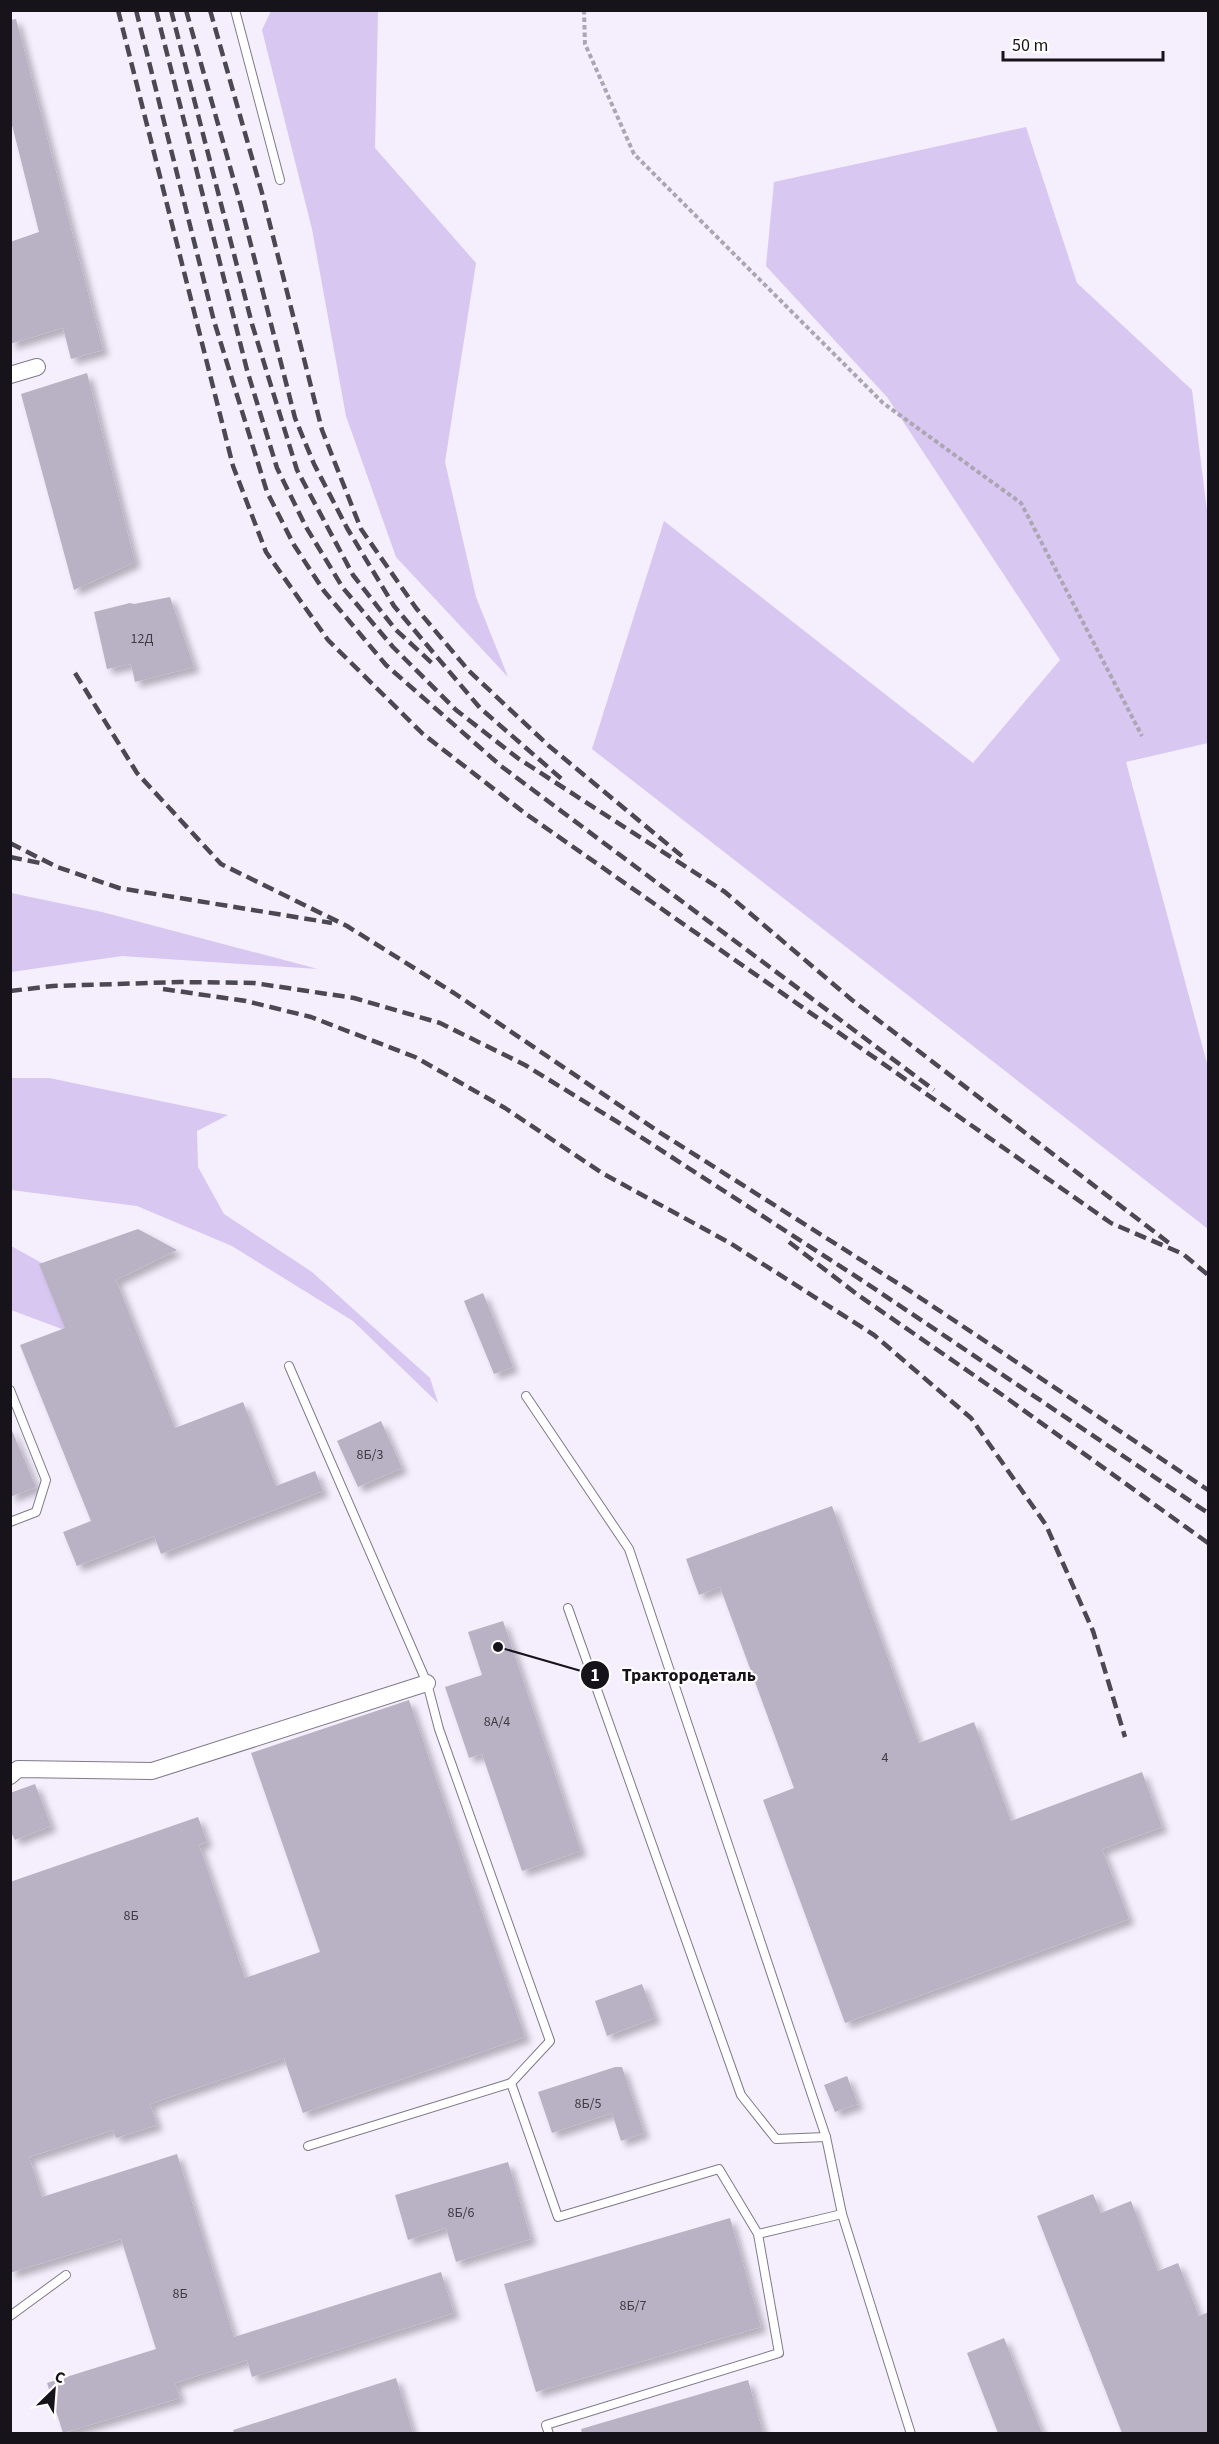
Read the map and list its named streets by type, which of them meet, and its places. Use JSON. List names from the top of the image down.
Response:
{
  "places": ["Трактородеталь"],
  "house_numbers": [
    "12Д",
    "8Б/3",
    "8А/4",
    "4",
    "8Б",
    "8Б/5",
    "8Б/6",
    "8Б",
    "8Б/7"
  ],
  "scale_bar": "50 m",
  "north": "top right"
}
